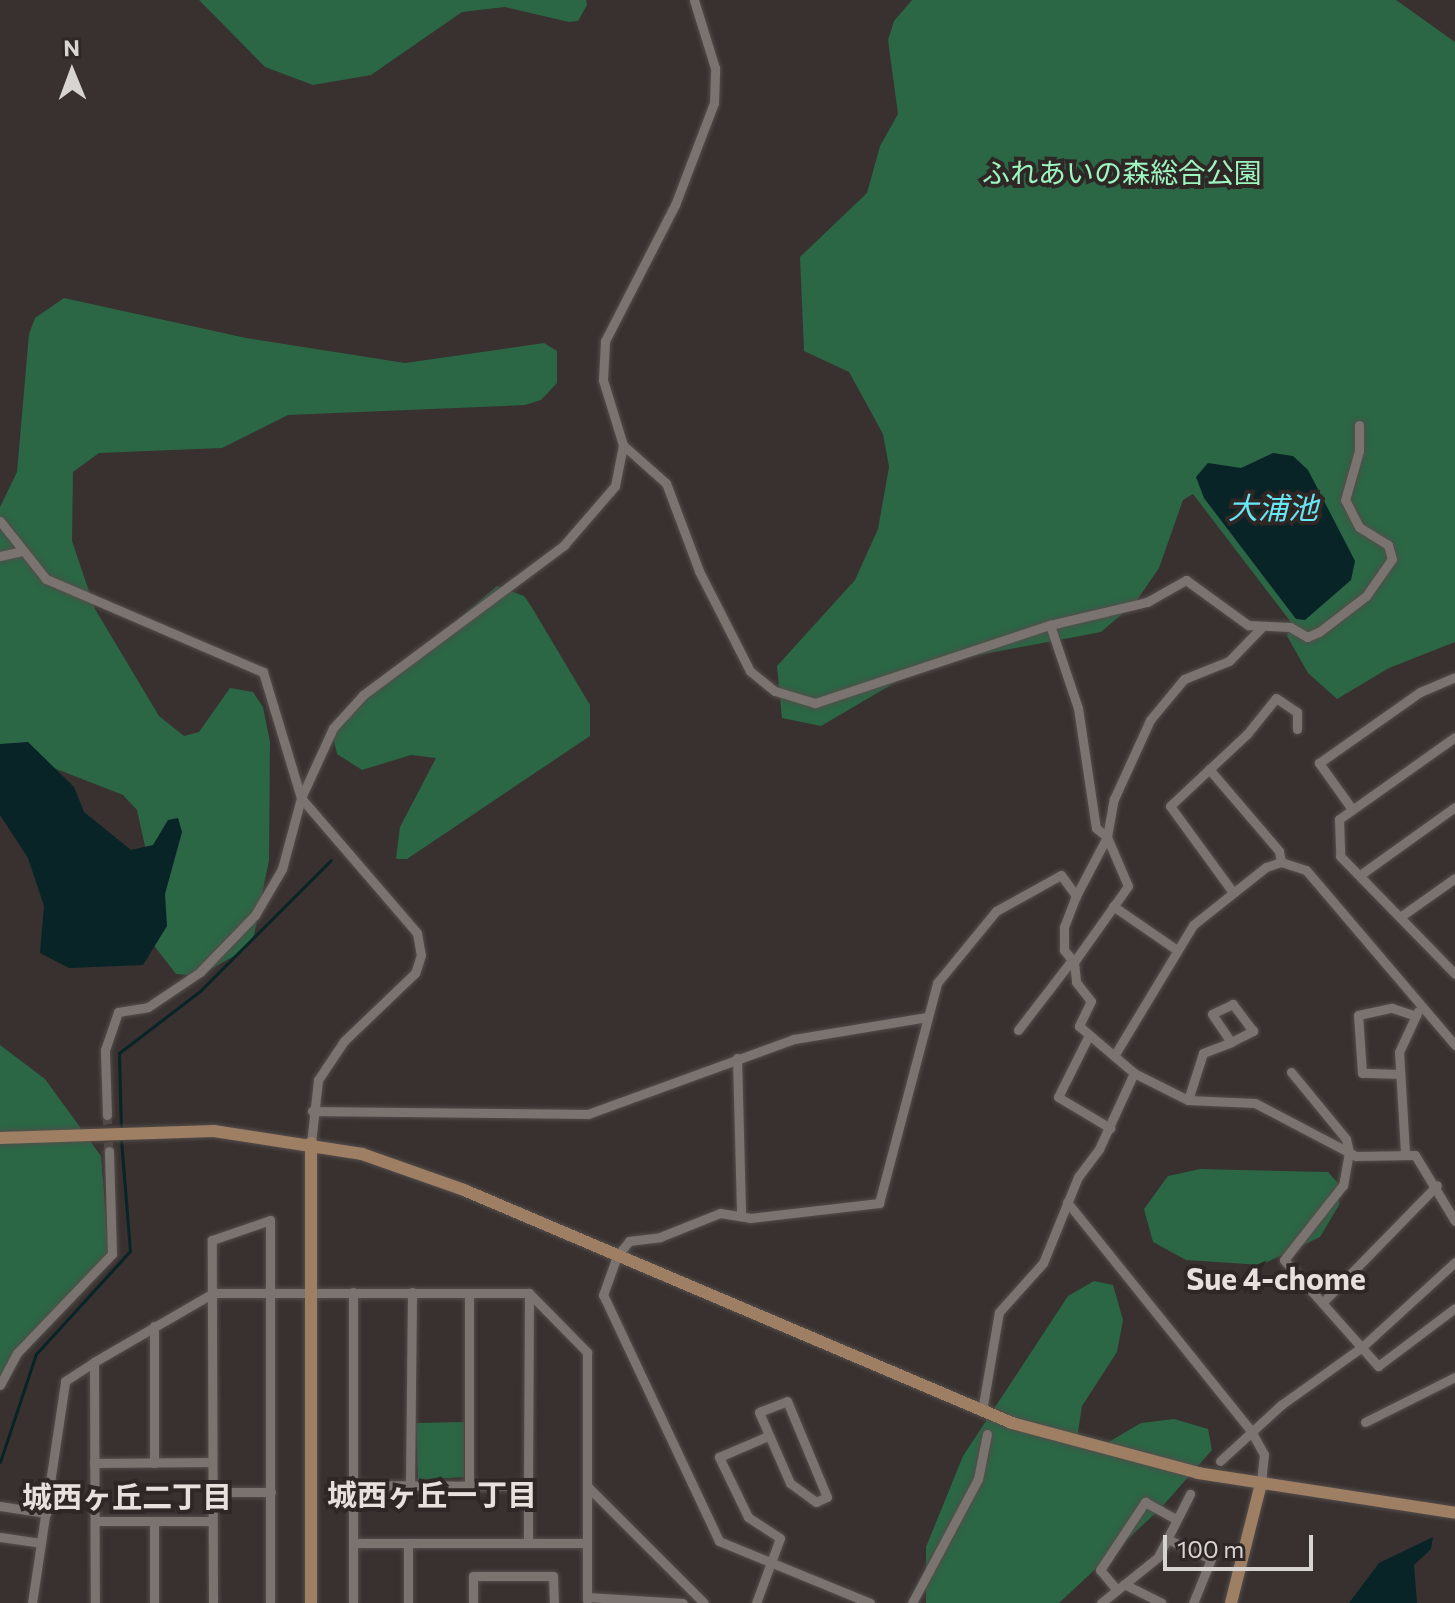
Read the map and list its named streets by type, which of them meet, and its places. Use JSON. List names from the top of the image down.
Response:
{
  "districts": ["Sue 4-chome", "城西ヶ丘一丁目", "城西ヶ丘二丁目"],
  "water": ["大浦池"],
  "parks": ["ふれあいの森総合公園"],
  "scale_bar": "100 m",
  "north": "top"
}
